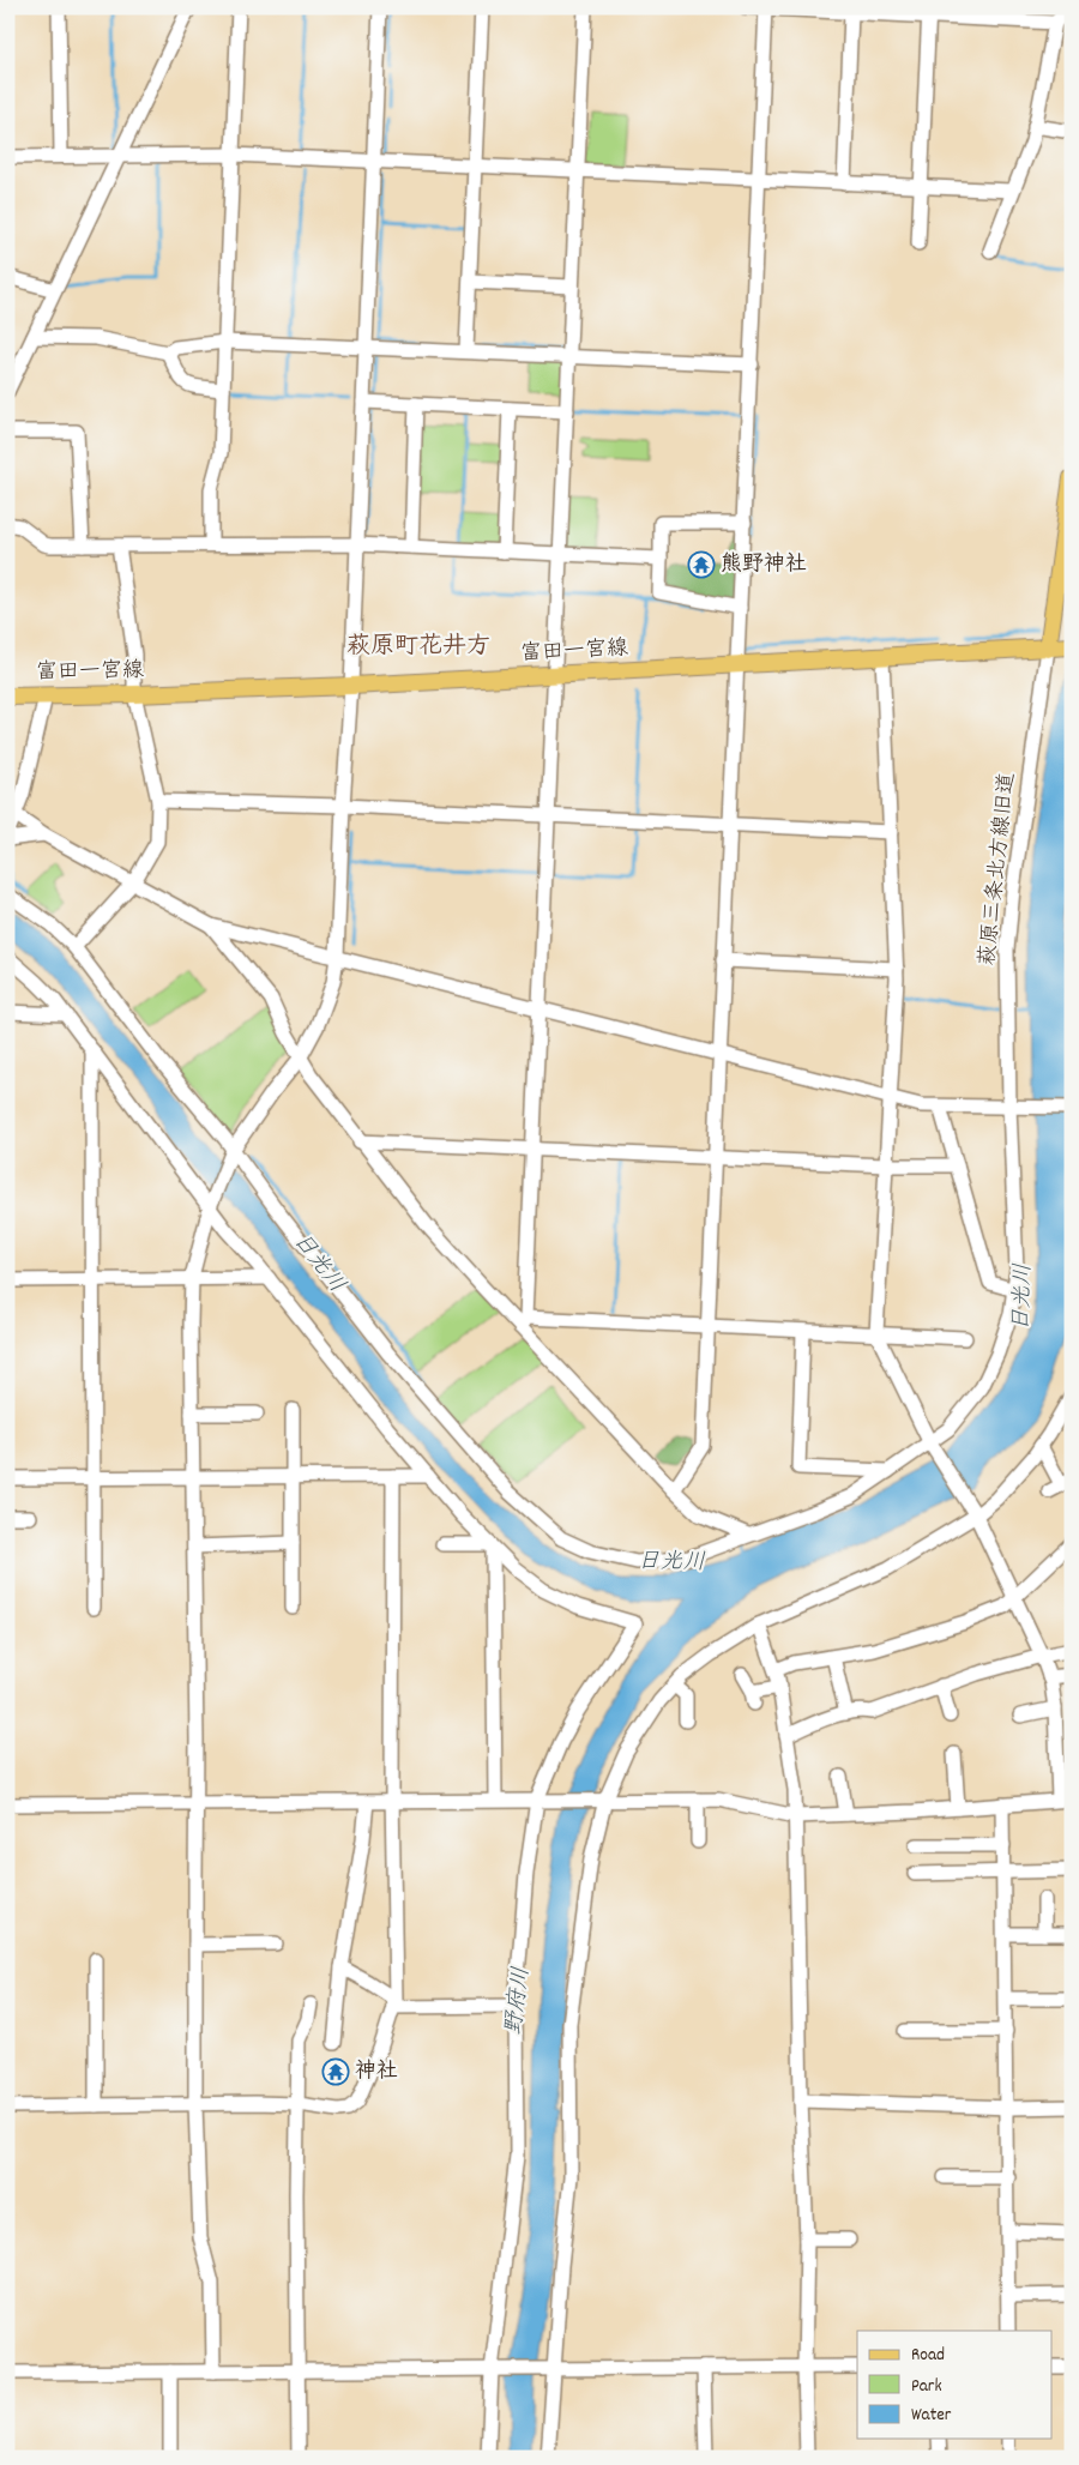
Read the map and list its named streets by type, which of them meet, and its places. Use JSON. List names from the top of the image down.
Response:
{
  "streets": {
    "main road": ["富田一宮線"],
    "street": ["萩原三条北方線旧道"]
  },
  "crossings": [
    ["富田一宮線", "萩原三条北方線旧道"]
  ],
  "districts": ["萩原町花井方"],
  "water": ["日光川", "野府川"],
  "places": {
    "temple": ["熊野神社", "神社"]
  },
  "legend": ["Road", "Park", "Water"]
}
